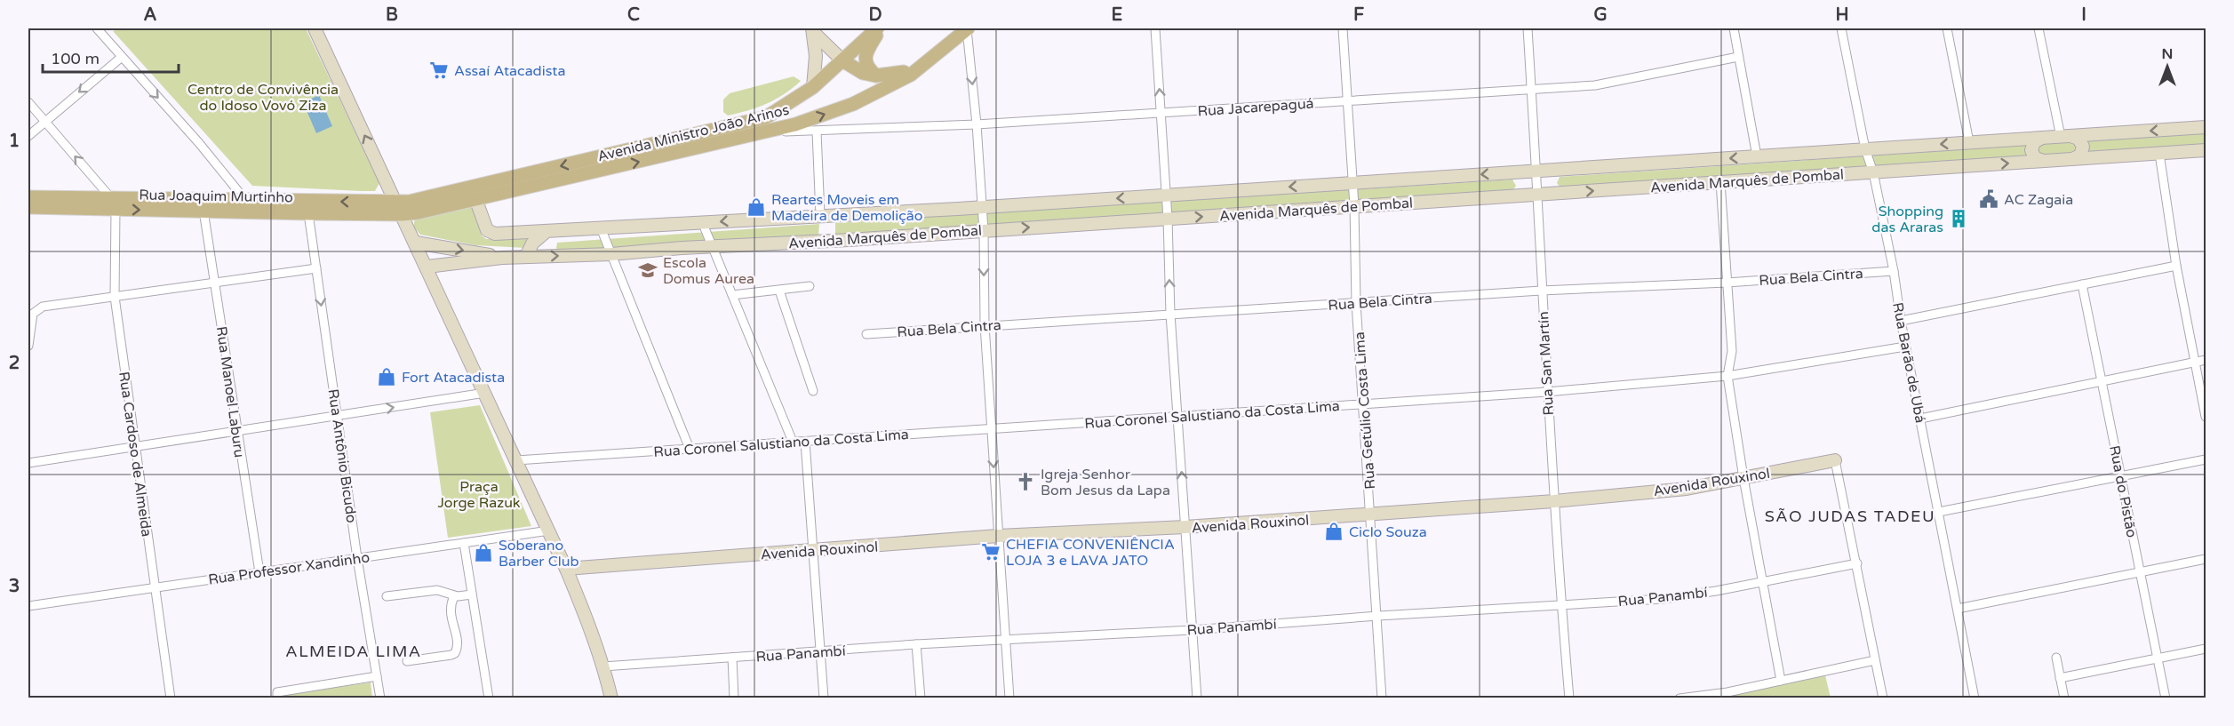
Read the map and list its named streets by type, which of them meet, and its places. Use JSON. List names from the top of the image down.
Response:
{
  "streets": {
    "main road": [
      "Avenida Ministro João Arinos",
      "Avenida Marquês de Pombal",
      "Rua Joaquim Murtinho",
      "Avenida Rouxinol"
    ],
    "street": [
      "Rua Jacarepaguá",
      "Rua Bela Cintra",
      "Rua Barão de Ubá",
      "Rua San Martín",
      "Rua Manoel Laburu",
      "Rua Getúlio Costa Lima",
      "Rua Coronel Salustiano da Costa Lima",
      "Rua Cardoso de Almeida",
      "Rua Antônio Bicudo",
      "Rua do Pistão",
      "Rua Professor Xandinho",
      "Rua Panambí"
    ]
  },
  "crossings": [
    ["Rua Jacarepaguá", "Avenida Ministro João Arinos"],
    ["Rua Jacarepaguá", "Rua San Martín"],
    ["Rua Jacarepaguá", "Rua Getúlio Costa Lima"],
    ["Avenida Ministro João Arinos", "Avenida Marquês de Pombal"],
    ["Avenida Ministro João Arinos", "Rua Joaquim Murtinho"],
    ["Avenida Marquês de Pombal", "Rua Barão de Ubá"],
    ["Avenida Marquês de Pombal", "Rua San Martín"],
    ["Avenida Marquês de Pombal", "Rua Getúlio Costa Lima"],
    ["Rua Joaquim Murtinho", "Rua Manoel Laburu"],
    ["Rua Joaquim Murtinho", "Rua Cardoso de Almeida"],
    ["Rua Joaquim Murtinho", "Rua Antônio Bicudo"],
    ["Rua Bela Cintra", "Rua Barão de Ubá"],
    ["Rua Bela Cintra", "Rua San Martín"],
    ["Rua Bela Cintra", "Rua Getúlio Costa Lima"],
    ["Rua Barão de Ubá", "Rua Coronel Salustiano da Costa Lima"],
    ["Rua San Martín", "Rua Coronel Salustiano da Costa Lima"],
    ["Rua San Martín", "Avenida Rouxinol"],
    ["Rua San Martín", "Rua Panambí"],
    ["Rua Manoel Laburu", "Rua Professor Xandinho"],
    ["Rua Getúlio Costa Lima", "Rua Coronel Salustiano da Costa Lima"],
    ["Rua Getúlio Costa Lima", "Avenida Rouxinol"],
    ["Rua Getúlio Costa Lima", "Rua Panambí"],
    ["Rua Cardoso de Almeida", "Rua Professor Xandinho"],
    ["Rua Antônio Bicudo", "Rua Professor Xandinho"]
  ],
  "districts": ["SÃO JUDAS TADEU", "ALMEIDA LIMA"],
  "parks": ["Centro de Convivência do Idoso Vovó Ziza", "Praça Jorge Razuk"],
  "places": {
    "supermarket": ["Assaí Atacadista", "CHEFIA CONVENIÊNCIA LOJA 3 e LAVA JATO"],
    "public building": ["AC Zagaia"],
    "shop": [
      "Reartes Moveis em Madeira de Demolição",
      "Fort Atacadista",
      "Ciclo Souza",
      "Soberano Barber Club"
    ],
    "building": ["Shopping das Araras"],
    "school or university": ["Escola Domus Aurea"],
    "church": ["Igreja Senhor Bom Jesus da Lapa"]
  },
  "scale_bar": "100 m",
  "north": "top",
  "grid": {
    "columns": [
      "A",
      "B",
      "C",
      "D",
      "E",
      "F",
      "G",
      "H",
      "I"
    ],
    "rows": ["1", "2", "3"]
  }
}
